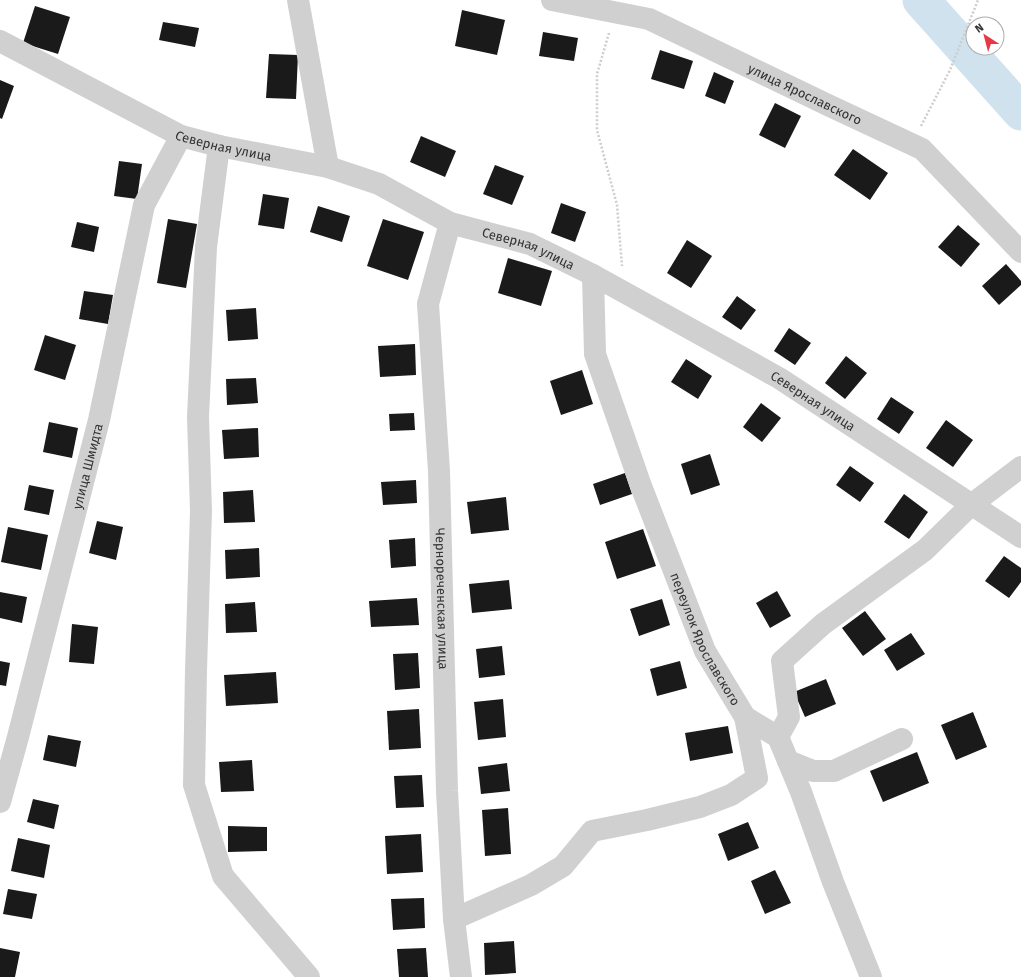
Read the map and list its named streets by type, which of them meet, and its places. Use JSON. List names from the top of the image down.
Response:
{
  "streets": {
    "street": [
      "улица Ярославского",
      "Северная улица",
      "улица Шмидта",
      "Чернореченская улица",
      "переулок Ярославского"
    ]
  },
  "crossings": [
    ["Северная улица", "улица Шмидта"],
    ["Северная улица", "Чернореченская улица"],
    ["Северная улица", "переулок Ярославского"]
  ],
  "north": "top left"
}
